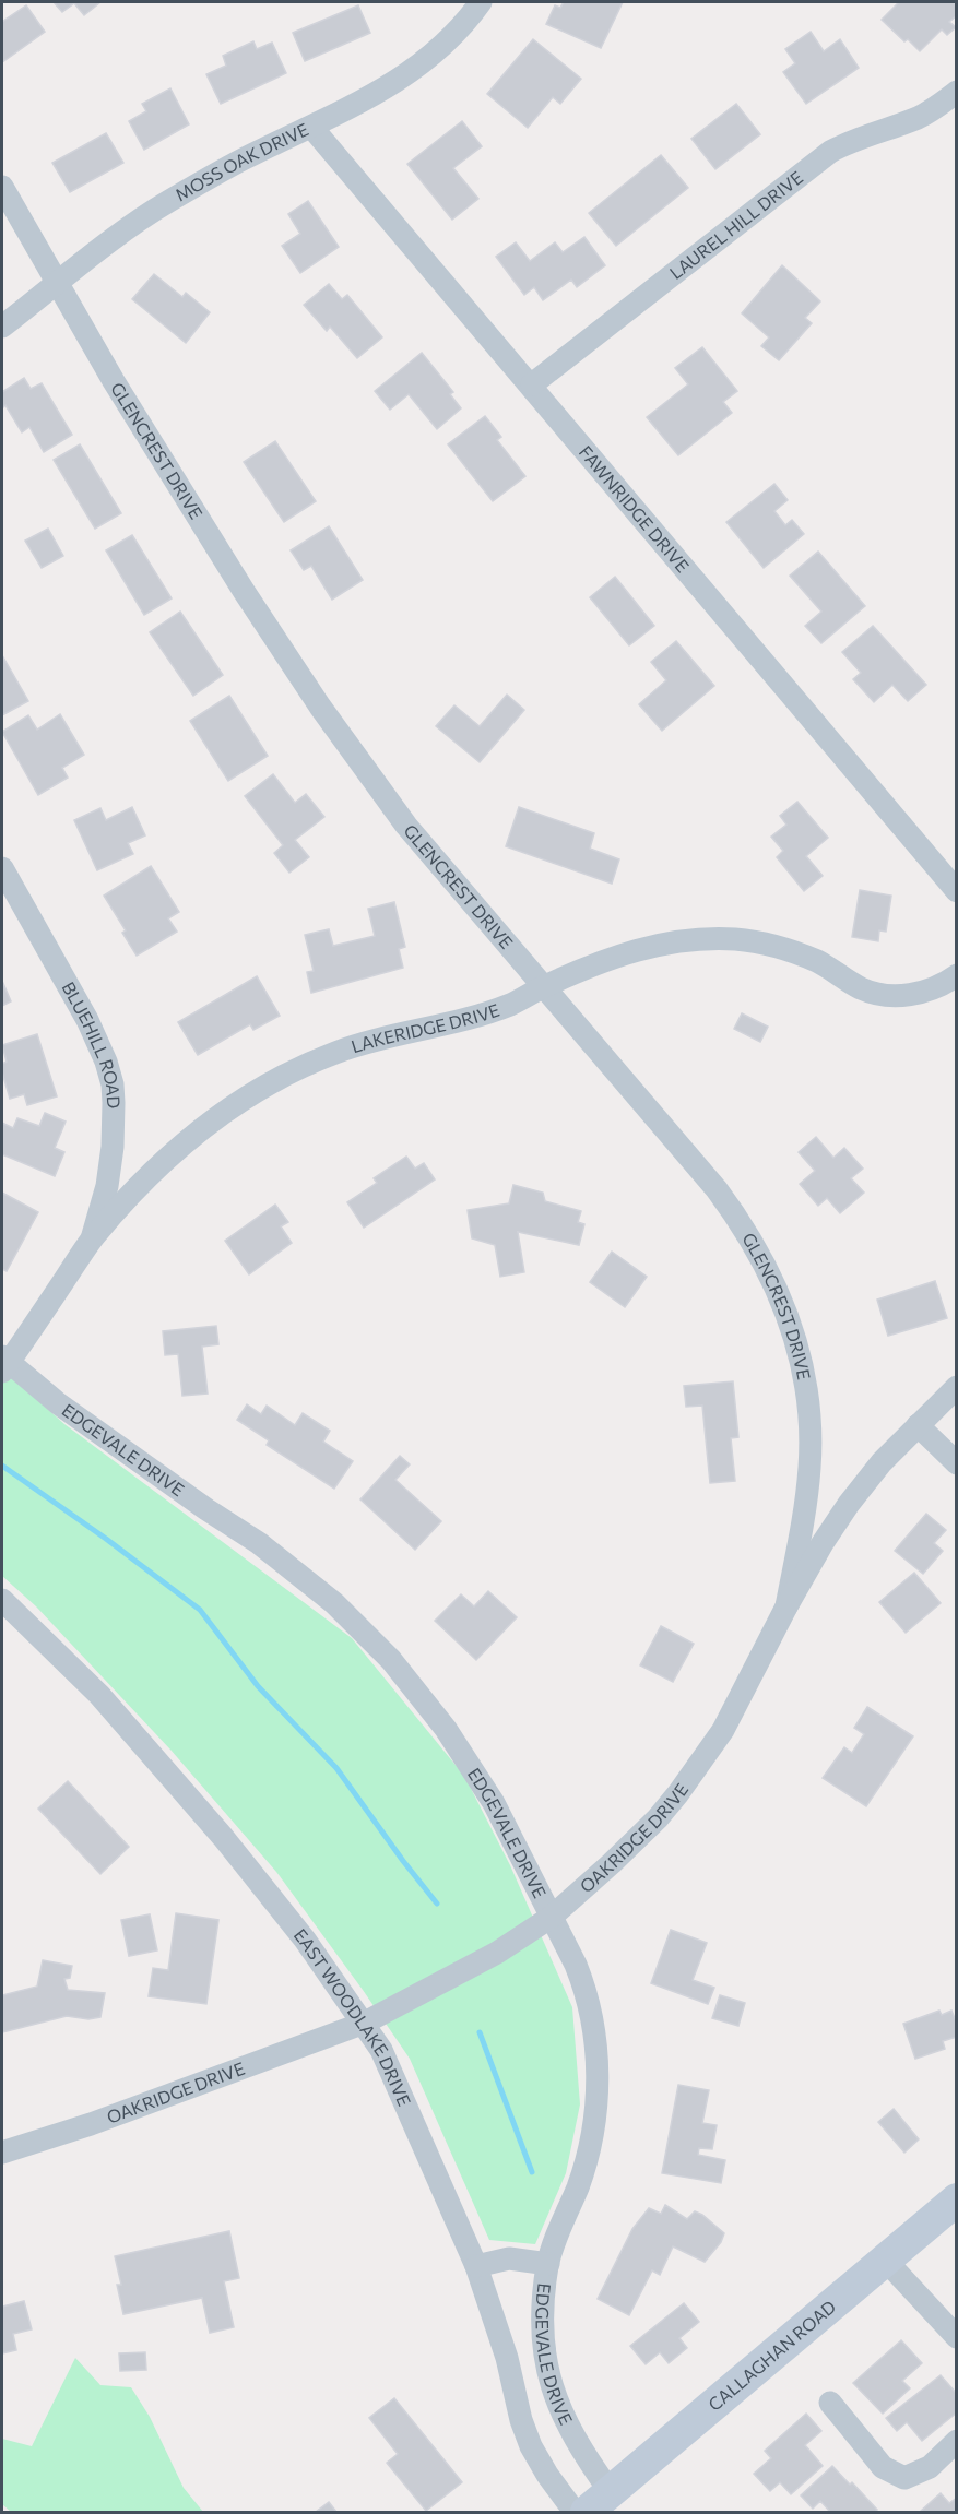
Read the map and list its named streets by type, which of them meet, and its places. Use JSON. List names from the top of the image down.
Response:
{
  "streets": {
    "main road": ["CALLAGHAN ROAD"],
    "street": [
      "MOSS OAK DRIVE",
      "LAUREL HILL DRIVE",
      "GLENCREST DRIVE",
      "FAWNRIDGE DRIVE",
      "LAKERIDGE DRIVE",
      "BLUEHILL ROAD",
      "EDGEVALE DRIVE",
      "OAKRIDGE DRIVE",
      "EAST WOODLAKE DRIVE"
    ]
  },
  "crossings": [
    ["MOSS OAK DRIVE", "GLENCREST DRIVE"],
    ["MOSS OAK DRIVE", "FAWNRIDGE DRIVE"],
    ["LAUREL HILL DRIVE", "FAWNRIDGE DRIVE"],
    ["GLENCREST DRIVE", "LAKERIDGE DRIVE"],
    ["GLENCREST DRIVE", "OAKRIDGE DRIVE"],
    ["LAKERIDGE DRIVE", "BLUEHILL ROAD"],
    ["LAKERIDGE DRIVE", "EDGEVALE DRIVE"],
    ["EDGEVALE DRIVE", "OAKRIDGE DRIVE"],
    ["EDGEVALE DRIVE", "CALLAGHAN ROAD"],
    ["OAKRIDGE DRIVE", "EAST WOODLAKE DRIVE"]
  ]
}
